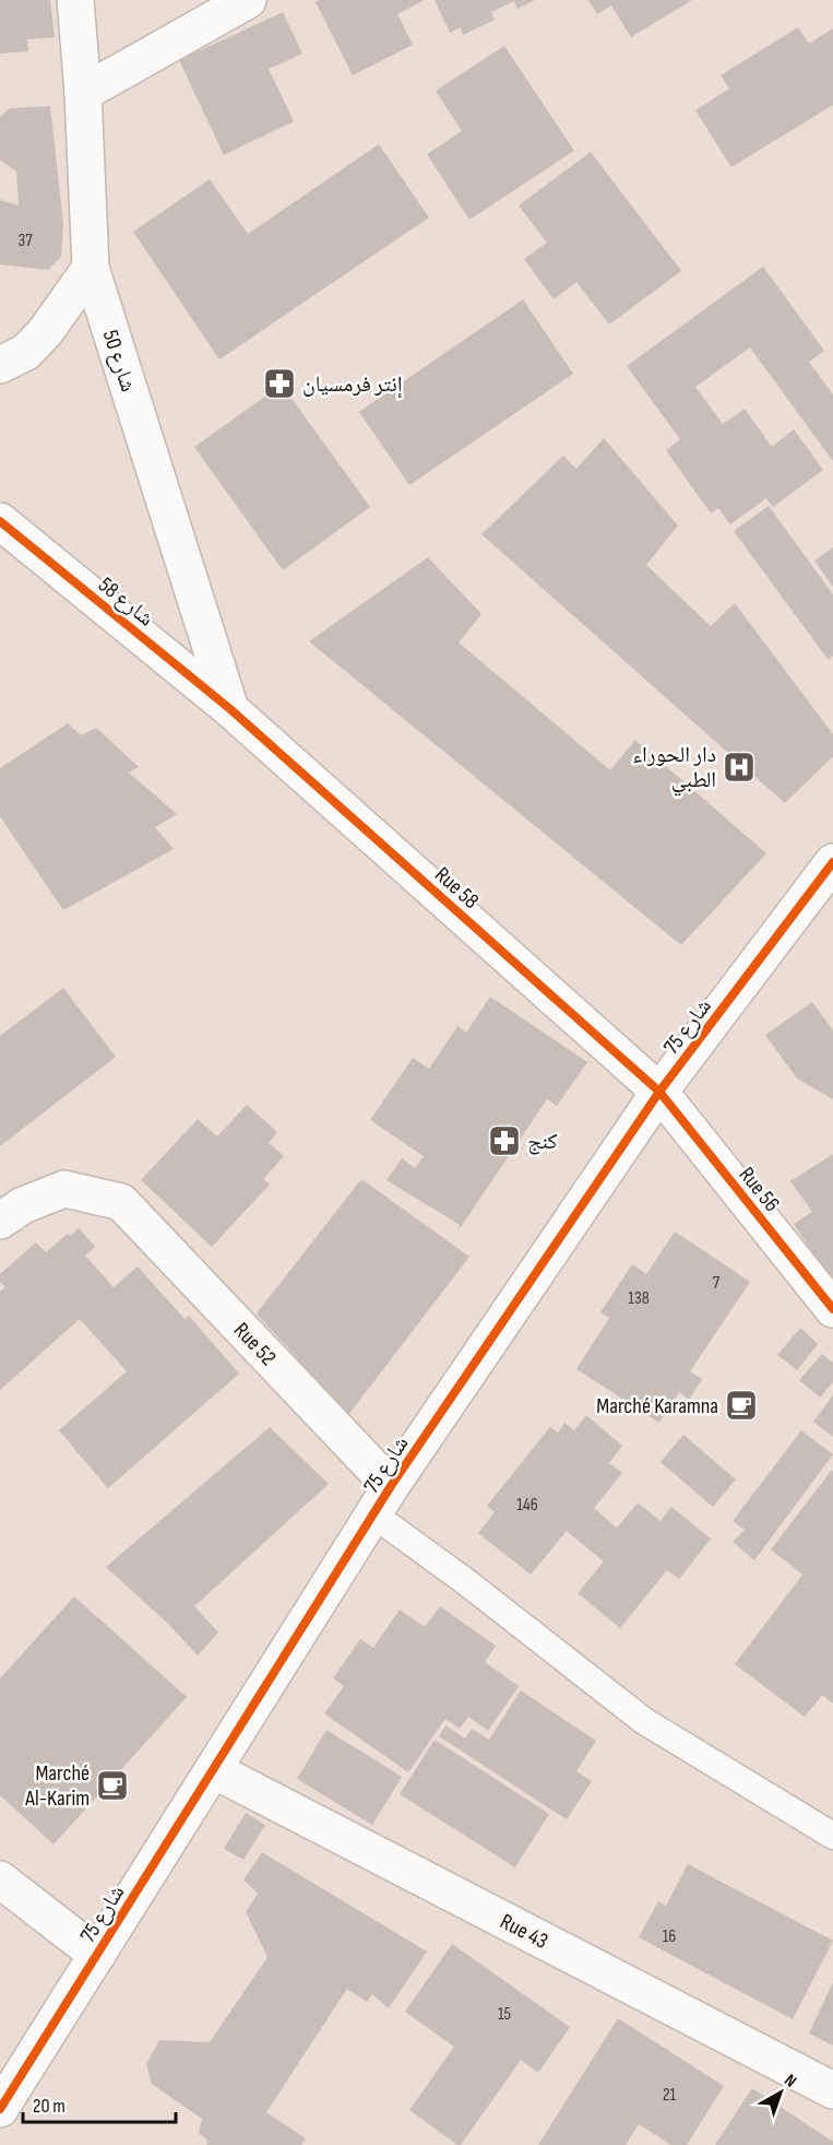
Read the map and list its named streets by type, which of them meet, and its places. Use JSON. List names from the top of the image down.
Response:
{
  "streets": {
    "street": [
      "شارع 50",
      "شارع 58",
      "Rue 58",
      "شارع 75",
      "Rue 56",
      "Rue 52",
      "Rue 43"
    ]
  },
  "crossings": [
    ["شارع 50", "شارع 58"],
    ["شارع 50", "Rue 58"],
    ["شارع 58", "Rue 58"],
    ["Rue 58", "شارع 75"],
    ["Rue 58", "Rue 56"],
    ["شارع 75", "Rue 56"],
    ["شارع 75", "Rue 52"],
    ["شارع 75", "Rue 43"]
  ],
  "places": {
    "pharmacy": ["إنتر فرمسيان", "كنج"],
    "hospital": ["دار الحوراء الطبي"],
    "cafe": ["Marché Karamna", "Marché Al-Karim"]
  },
  "house_numbers": [
    "37",
    "7",
    "138",
    "146",
    "16",
    "15",
    "21"
  ],
  "scale_bar": "20 m",
  "north": "top right"
}
